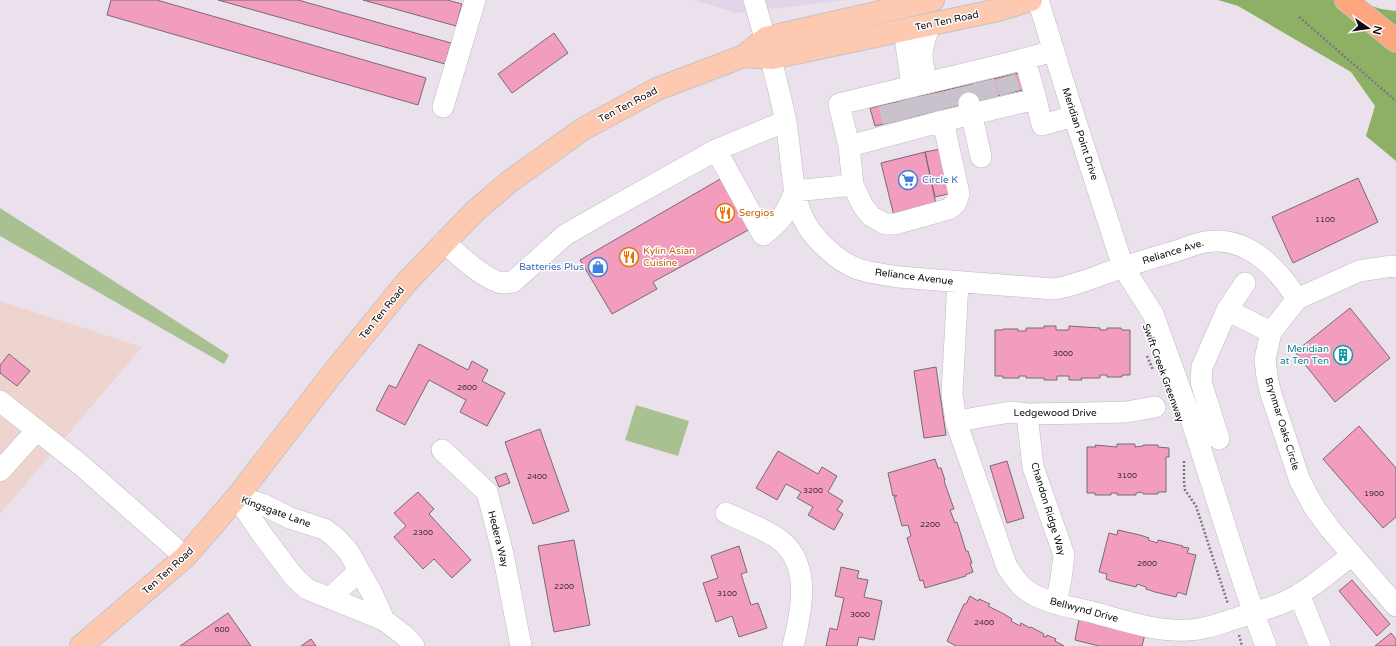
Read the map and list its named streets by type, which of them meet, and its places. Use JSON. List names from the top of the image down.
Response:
{
  "streets": {
    "main road": ["Ten Ten Road"],
    "street": [
      "Meridian Point Drive",
      "Reliance Ave.",
      "Reliance Avenue",
      "Ledgewood Drive",
      "Brynmar Oaks Circle",
      "Chandon Ridge Way",
      "Kingsgate Lane",
      "Hedera Way",
      "Bellwynd Drive"
    ],
    "path": ["Swift Creek Greenway"]
  },
  "crossings": [
    ["Ten Ten Road", "Reliance Avenue"],
    ["Ten Ten Road", "Kingsgate Lane"],
    ["Meridian Point Drive", "Reliance Ave."],
    ["Meridian Point Drive", "Reliance Avenue"],
    ["Meridian Point Drive", "Bellwynd Drive"],
    ["Reliance Ave.", "Reliance Avenue"],
    ["Reliance Ave.", "Brynmar Oaks Circle"],
    ["Reliance Avenue", "Bellwynd Drive"],
    ["Ledgewood Drive", "Chandon Ridge Way"],
    ["Ledgewood Drive", "Bellwynd Drive"],
    ["Brynmar Oaks Circle", "Bellwynd Drive"],
    ["Chandon Ridge Way", "Bellwynd Drive"]
  ],
  "places": {
    "supermarket": ["Circle K"],
    "restaurant": ["Sergios", "Kylin Asian Cuisine"],
    "shop": ["Batteries Plus"],
    "building": ["Meridian at Ten Ten"]
  },
  "house_numbers": [
    "1100",
    "3000",
    "2600",
    "3100",
    "2400",
    "3200",
    "1900",
    "2200",
    "2300",
    "2600",
    "2200",
    "3100",
    "3000",
    "2400",
    "600"
  ],
  "north": "right"
}
